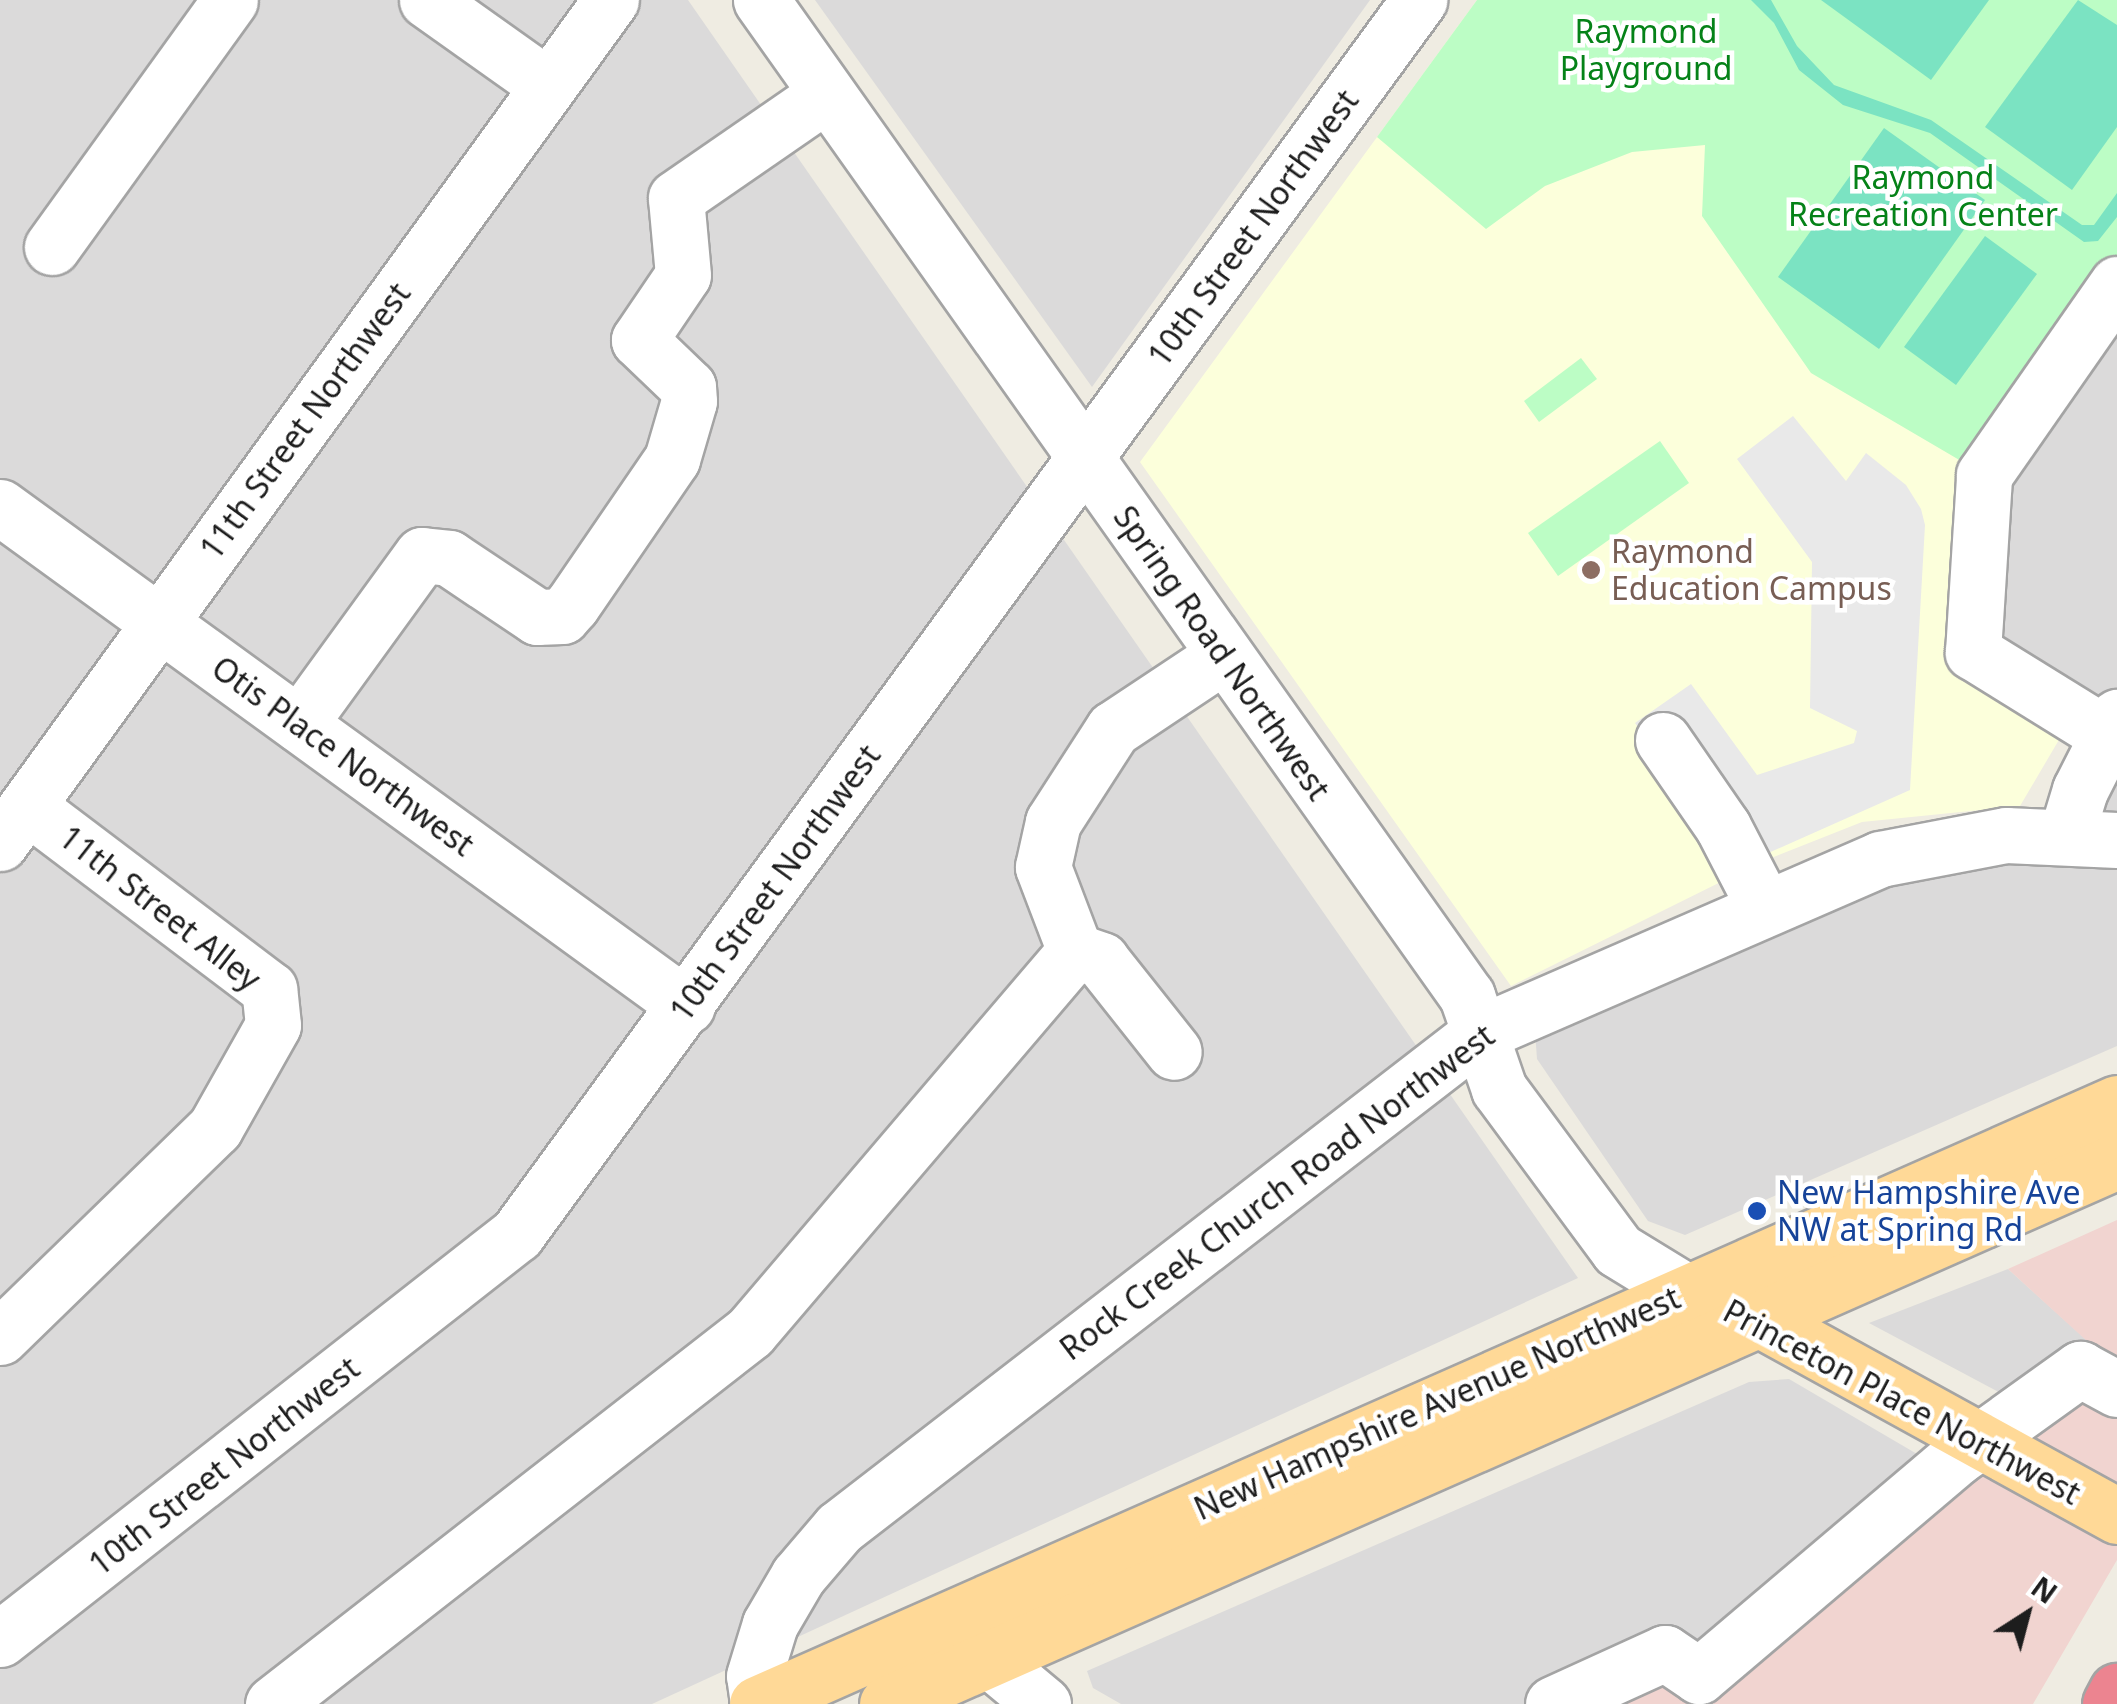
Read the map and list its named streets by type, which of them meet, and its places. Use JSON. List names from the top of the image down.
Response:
{
  "streets": {
    "main road": ["Princeton Place Northwest", "New Hampshire Avenue Northwest"],
    "street": [
      "10th Street Northwest",
      "11th Street Northwest",
      "Spring Road Northwest",
      "Otis Place Northwest",
      "11th Street Alley",
      "Rock Creek Church Road Northwest"
    ]
  },
  "crossings": [
    ["10th Street Northwest", "Spring Road Northwest"],
    ["10th Street Northwest", "Otis Place Northwest"],
    ["11th Street Northwest", "Otis Place Northwest"],
    ["11th Street Northwest", "11th Street Alley"],
    ["Spring Road Northwest", "Rock Creek Church Road Northwest"],
    ["Spring Road Northwest", "Princeton Place Northwest"],
    ["Spring Road Northwest", "New Hampshire Avenue Northwest"],
    ["Rock Creek Church Road Northwest", "New Hampshire Avenue Northwest"],
    ["Princeton Place Northwest", "New Hampshire Avenue Northwest"]
  ],
  "parks": ["Raymond Playground", "Raymond Recreation Center"],
  "places": ["Raymond Education Campus", "New Hampshire Ave NW at Spring Rd"],
  "north": "top right"
}
